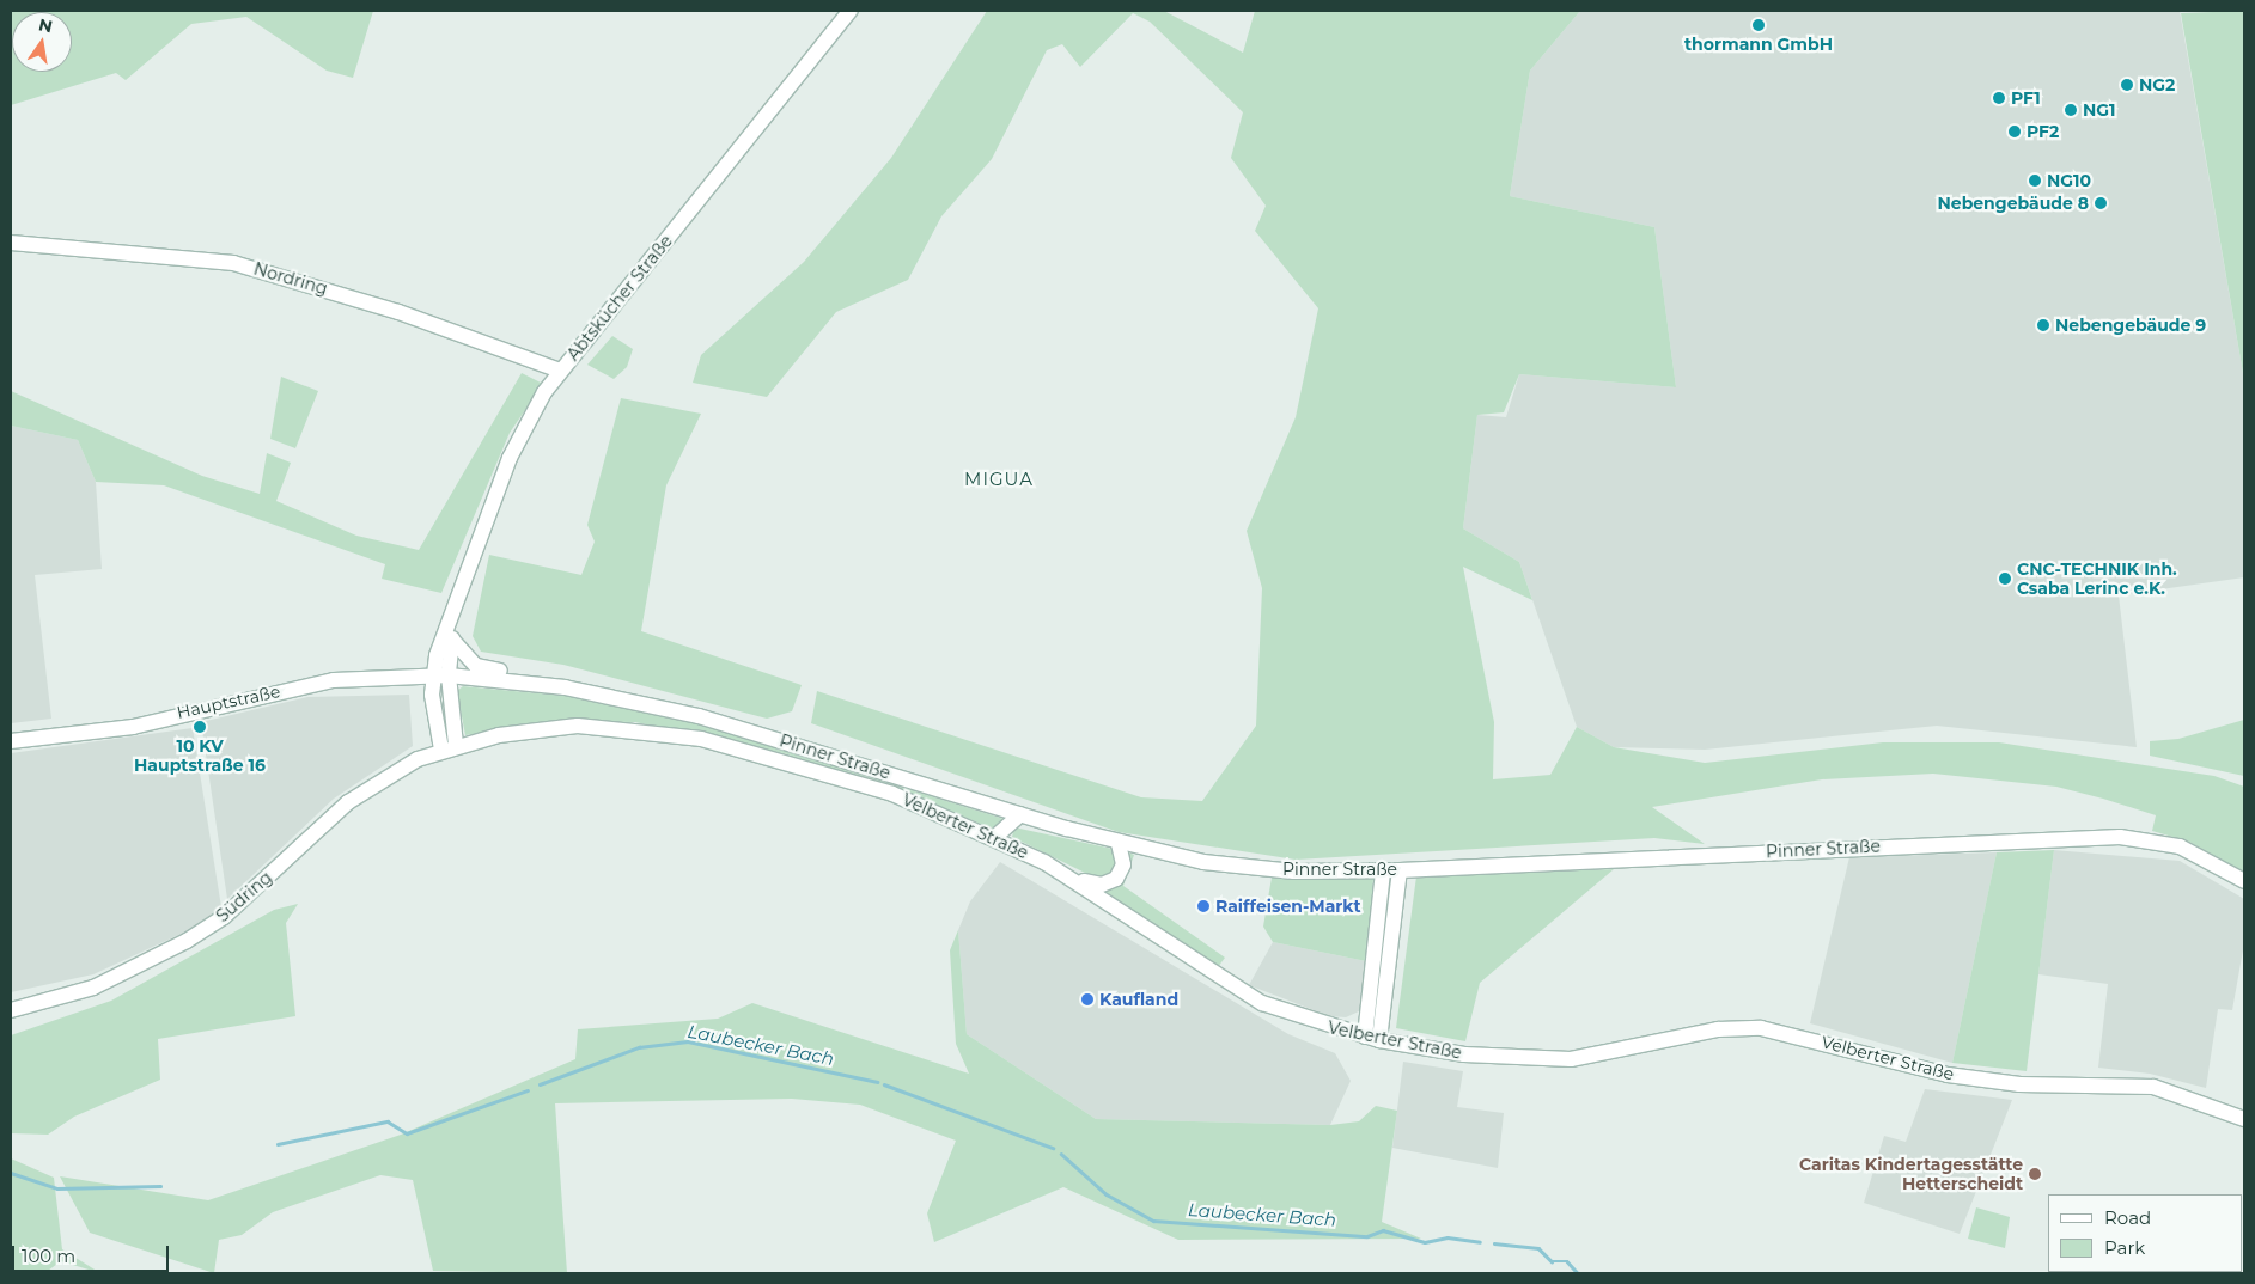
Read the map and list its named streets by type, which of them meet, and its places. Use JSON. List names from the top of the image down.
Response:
{
  "streets": {
    "street": [
      "Nordring",
      "Abtskücher Straße",
      "Hauptstraße",
      "Pinner Straße",
      "Velberter Straße",
      "Südring"
    ]
  },
  "crossings": [
    ["Nordring", "Abtskücher Straße"],
    ["Abtskücher Straße", "Hauptstraße"],
    ["Abtskücher Straße", "Pinner Straße"],
    ["Abtskücher Straße", "Velberter Straße"],
    ["Abtskücher Straße", "Südring"],
    ["Hauptstraße", "Pinner Straße"],
    ["Velberter Straße", "Südring"]
  ],
  "districts": ["MIGUA"],
  "water": ["Laubecker Bach"],
  "places": [
    "thormann GmbH",
    "NG2",
    "PF1",
    "NG1",
    "PF2",
    "NG10",
    "Nebengebäude 8",
    "Nebengebäude 9",
    "CNC-TECHNIK Inh. Csaba Lerinc e.K.",
    "10 KV Hauptstraße 16",
    "Raiffeisen-Markt",
    "Kaufland",
    "Caritas Kindertagesstätte Hetterscheidt"
  ],
  "legend": ["Road", "Park"],
  "scale_bar": "100 m",
  "north": "top"
}
